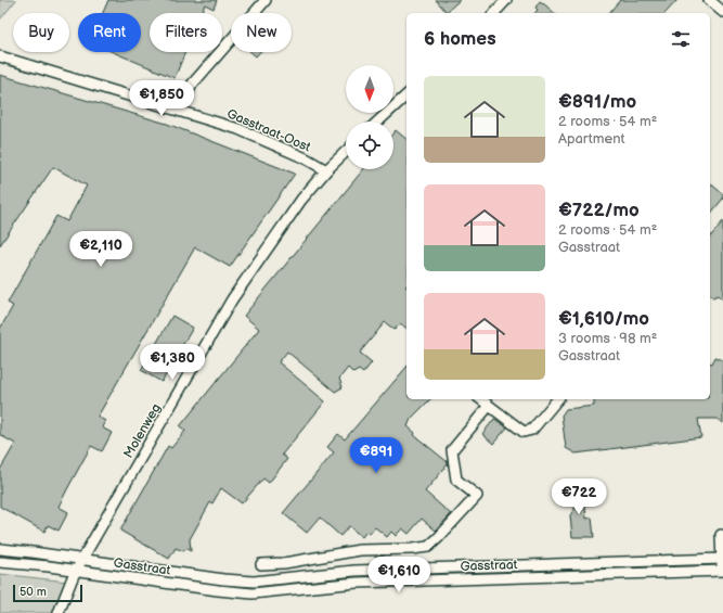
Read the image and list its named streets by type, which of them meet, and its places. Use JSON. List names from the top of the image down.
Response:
{
  "streets": {
    "street": ["Gasstraat-Oost", "Molenweg", "Gasstraat"]
  },
  "crossings": [
    ["Gasstraat-Oost", "Molenweg"],
    ["Molenweg", "Gasstraat"]
  ],
  "scale_bar": "50 m",
  "north": "bottom",
  "page": {
    "chip": [
      "Buy",
      "Rent",
      "Filters",
      "New"
    ],
    "heading": "6 homes",
    "list": [
      {
        "name": "€891/mo",
        "note": "2 rooms · 54 m² · Apartment"
      },
      {
        "name": "€722/mo",
        "note": "2 rooms · 54 m² · Gasstraat"
      },
      {
        "name": "€1,610/mo",
        "note": "3 rooms · 98 m² · Gasstraat"
      }
    ],
    "price": [
      "€1,850",
      "€2,110",
      "€1,380",
      "€891",
      "€722",
      "€1,610"
    ],
    "scale": "50 m"
  }
}
